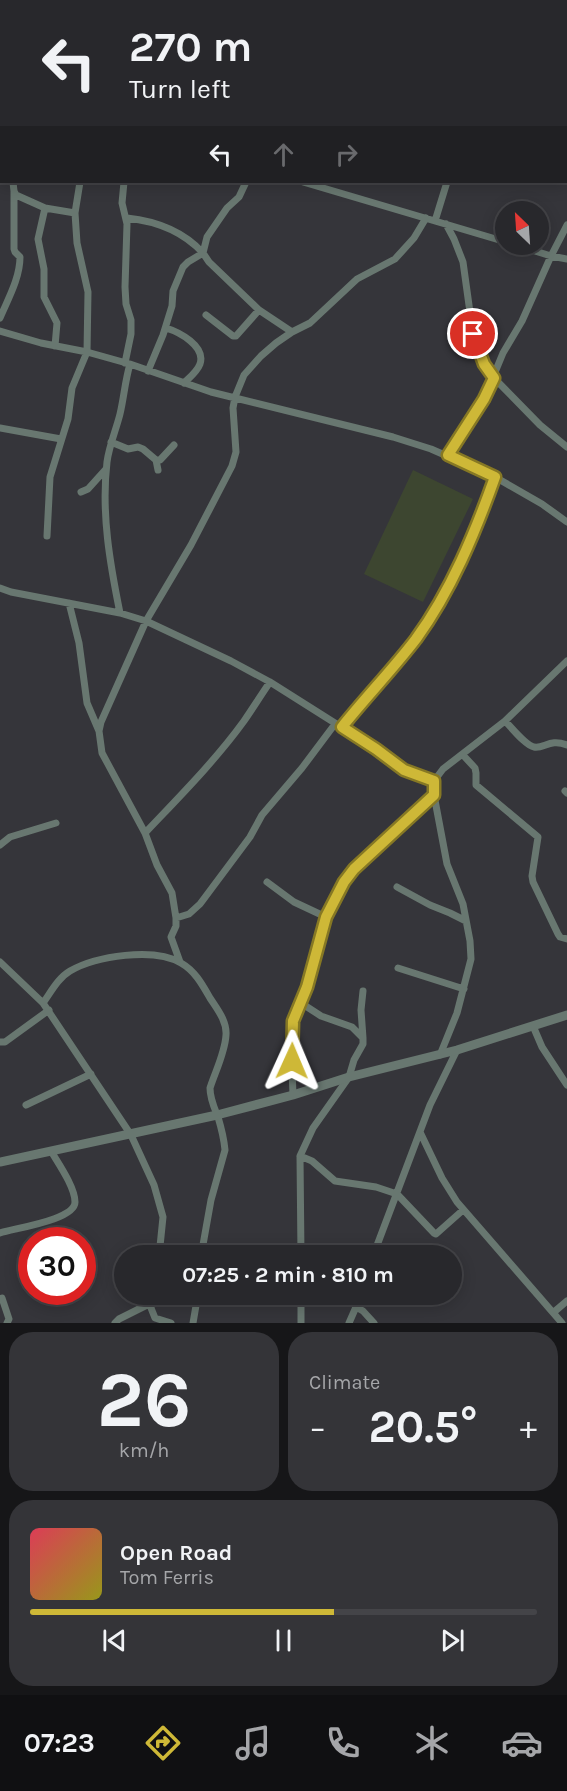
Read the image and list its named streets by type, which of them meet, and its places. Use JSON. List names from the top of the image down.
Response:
{
  "north": "top left",
  "page": {
    "turn": ["270 m", "Turn left"],
    "limit": "30",
    "trip": "07:25 · 2 min · 810 m",
    "tile": [
      ["26", "km/h"],
      "Climate"
    ],
    "heat": ["−", "20.5°", "+"],
    "song": ["Open Road", "Tom Ferris"],
    "tabs": "07:23"
  }
}
